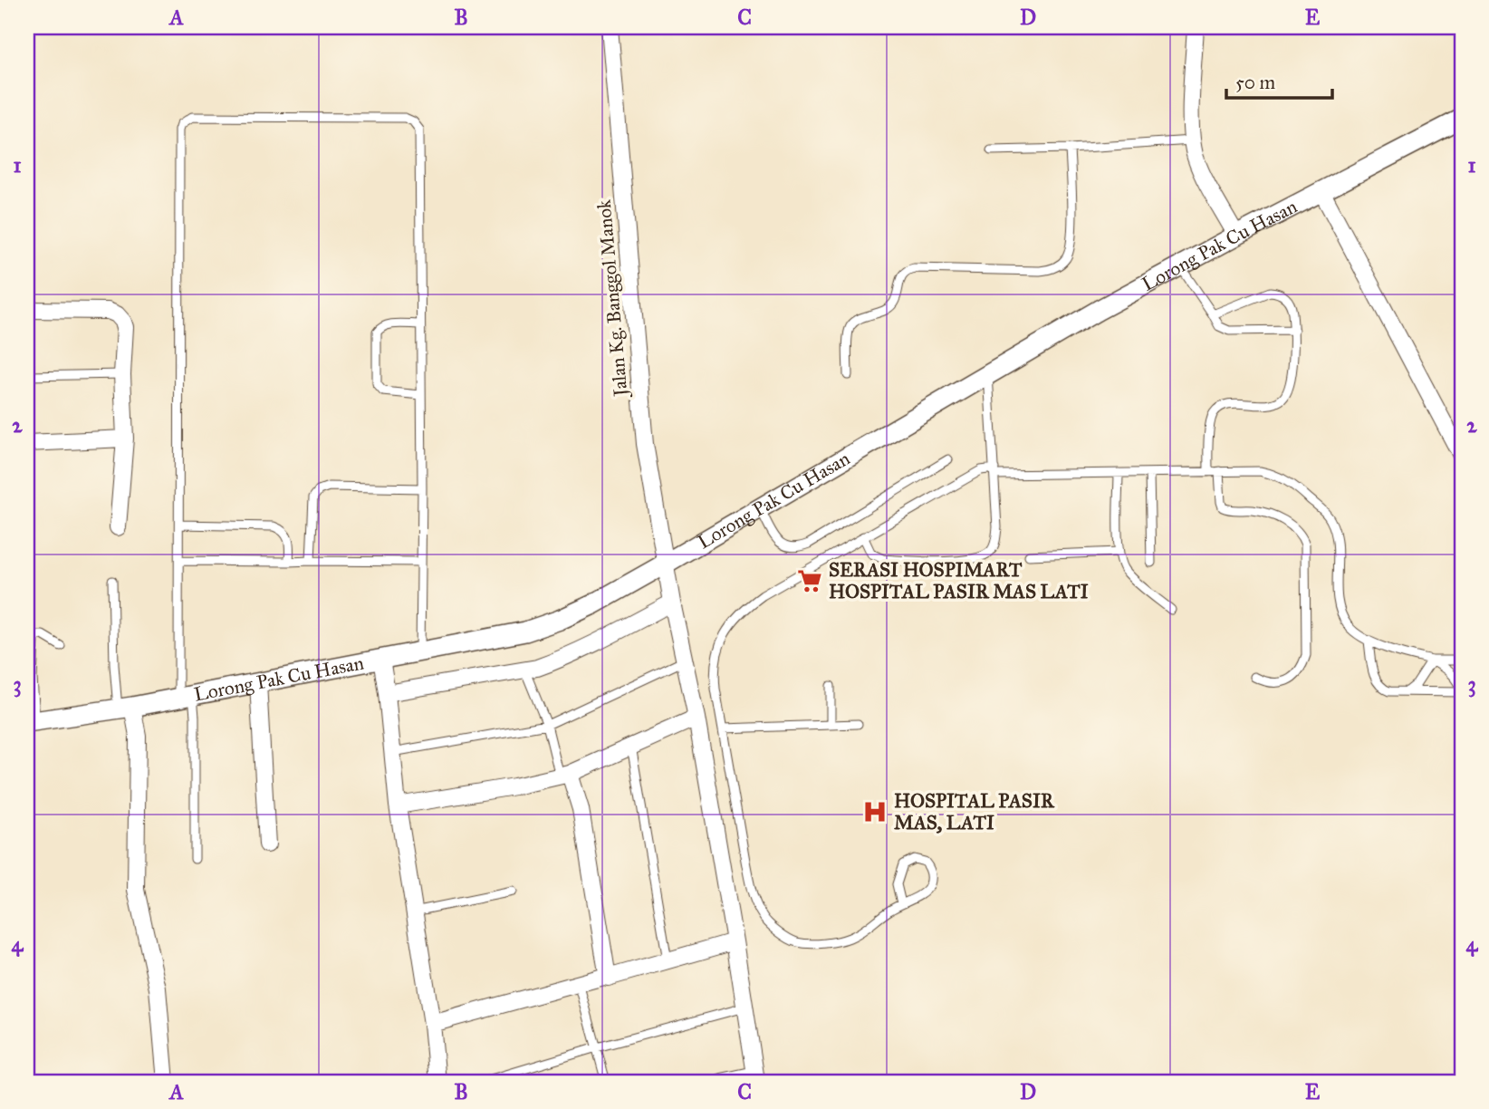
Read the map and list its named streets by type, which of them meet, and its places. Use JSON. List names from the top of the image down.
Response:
{
  "streets": {
    "street": ["Lorong Pak Cu Hasan", "Jalan Kg. Banggol Manok"]
  },
  "crossings": [
    ["Lorong Pak Cu Hasan", "Jalan Kg. Banggol Manok"]
  ],
  "places": {
    "supermarket": ["SERASI HOSPIMART HOSPITAL PASIR MAS LATI"],
    "hospital": ["HOSPITAL PASIR MAS, LATI"]
  },
  "scale_bar": "50 m",
  "grid": {
    "columns": [
      "A",
      "B",
      "C",
      "D",
      "E"
    ],
    "rows": [
      "1",
      "2",
      "3",
      "4"
    ]
  }
}
